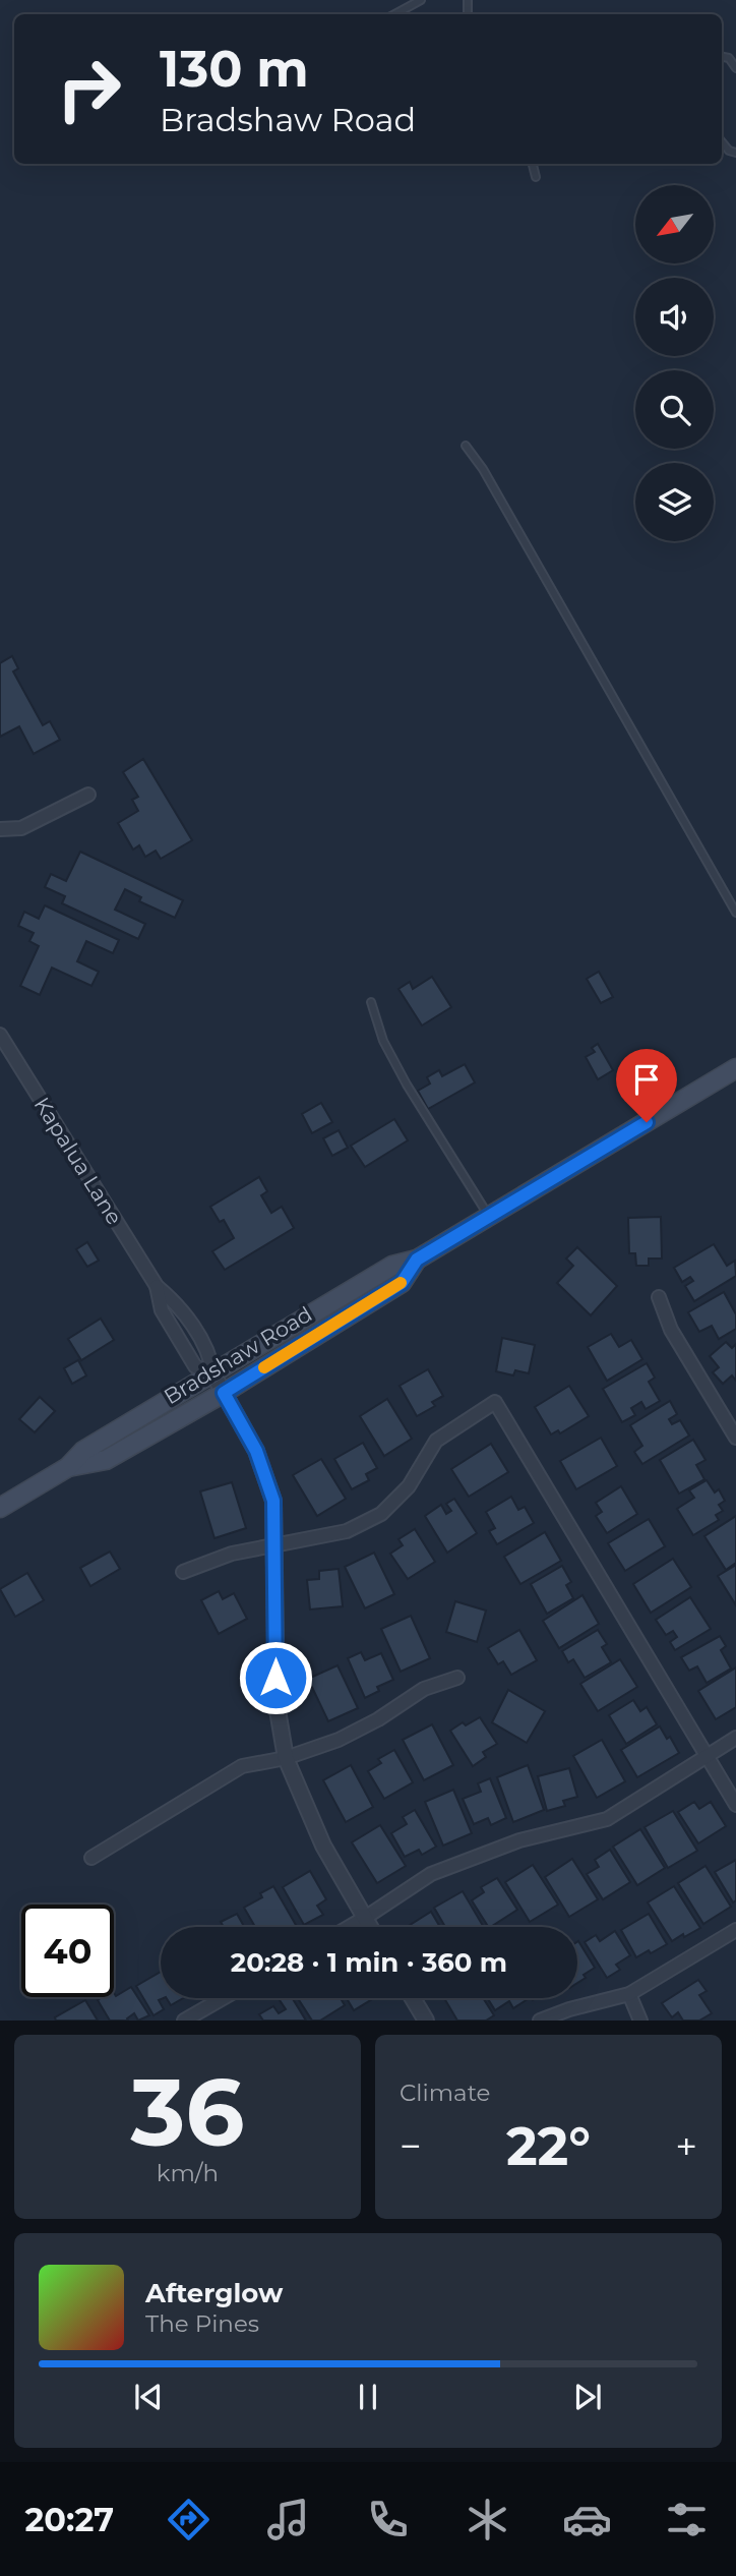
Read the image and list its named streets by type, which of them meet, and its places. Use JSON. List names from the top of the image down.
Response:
{
  "streets": {
    "main road": ["Bradshaw Road"],
    "street": ["Kapalua Lane"]
  },
  "crossings": [
    ["Kapalua Lane", "Bradshaw Road"]
  ],
  "north": "bottom left",
  "page": {
    "turn": ["130 m", "Bradshaw Road"],
    "limit": "40",
    "trip": "20:28 · 1 min · 360 m",
    "tile": [
      ["36", "km/h"],
      "Climate"
    ],
    "heat": ["−", "22°", "+"],
    "song": ["Afterglow", "The Pines"],
    "tabs": "20:27"
  }
}
